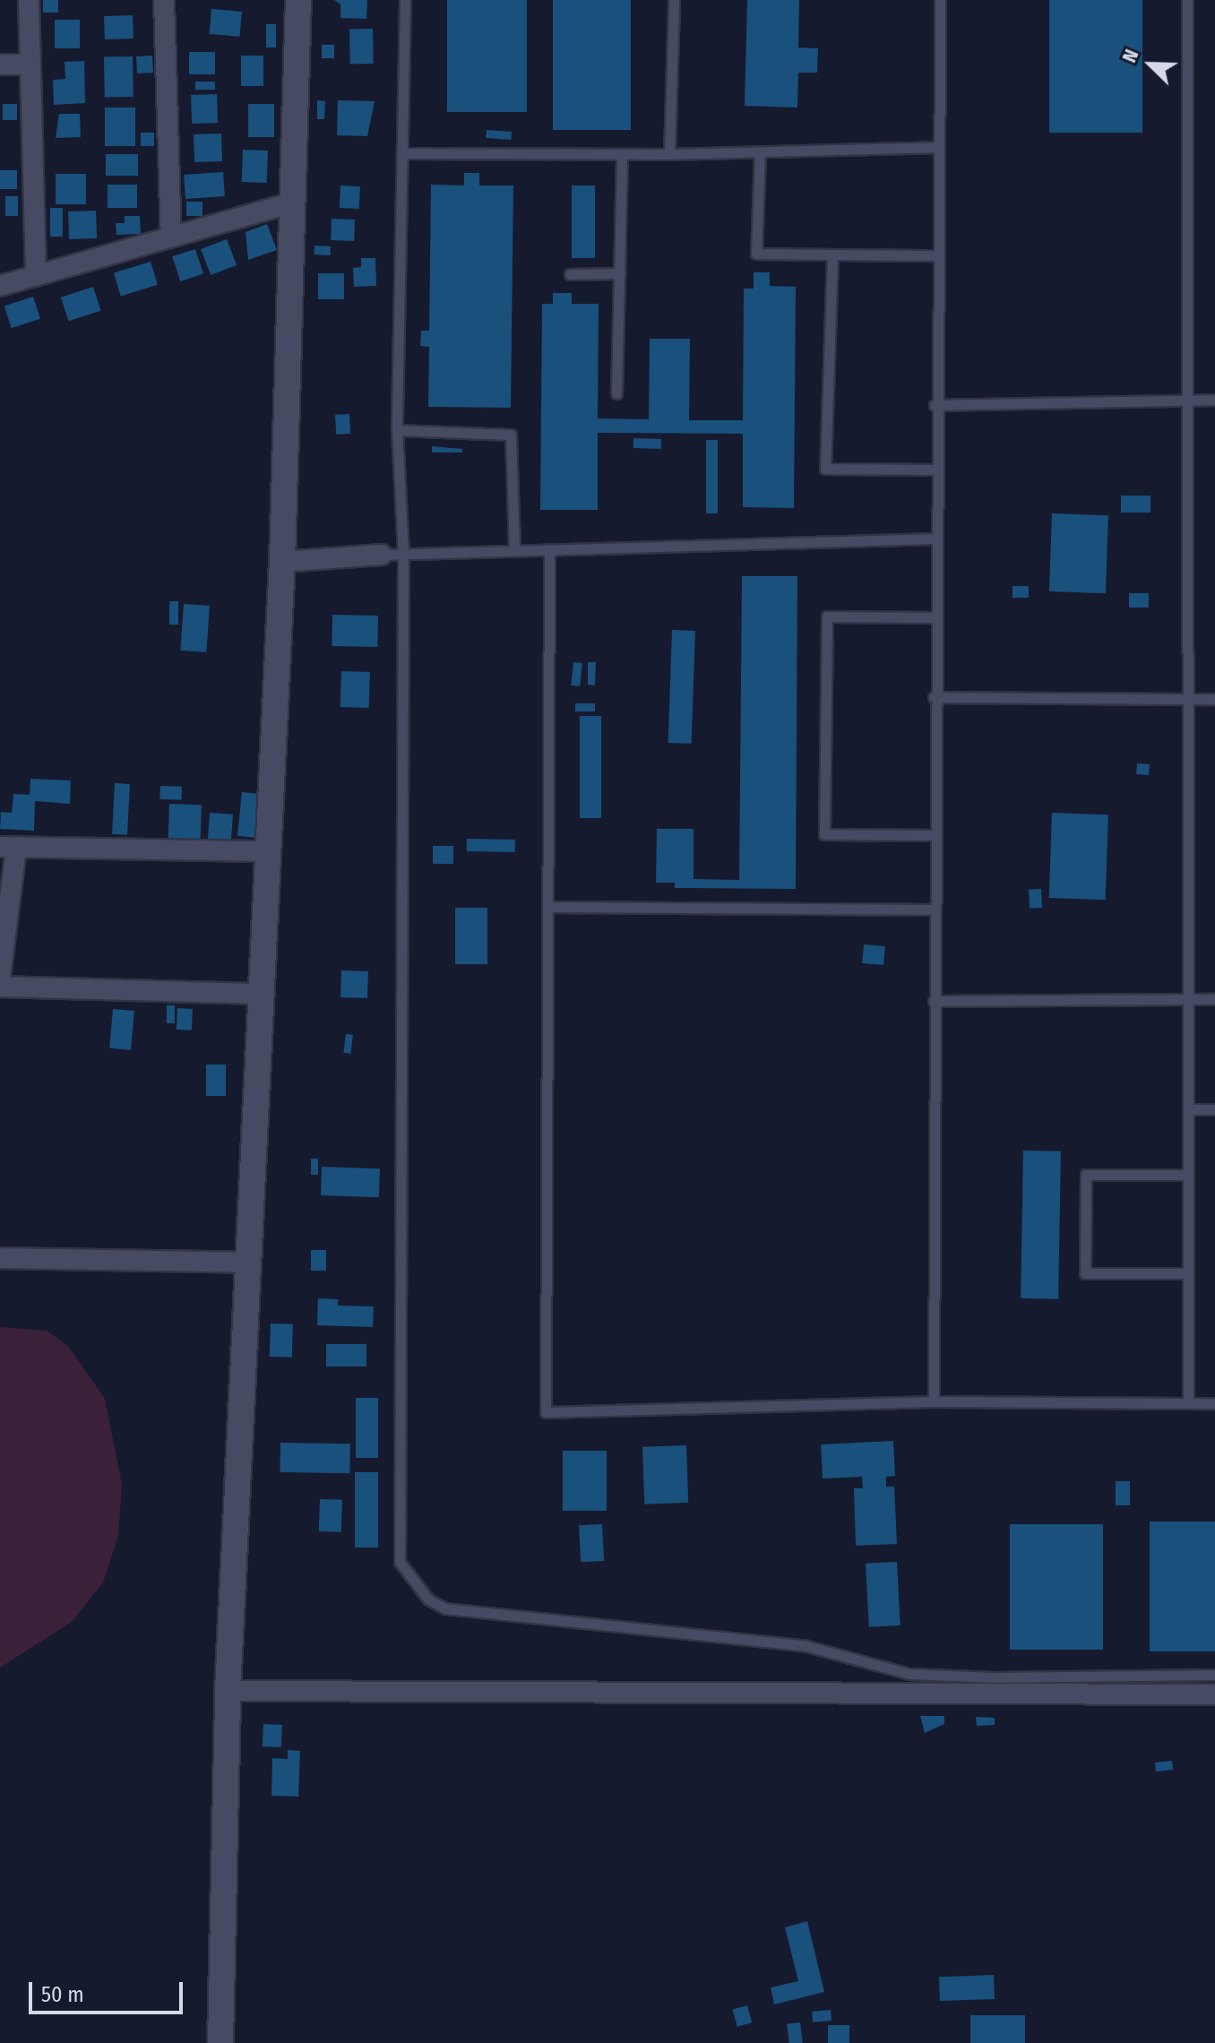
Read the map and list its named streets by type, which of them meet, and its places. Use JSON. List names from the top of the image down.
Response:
{
  "scale_bar": "50 m",
  "north": "top left"
}
